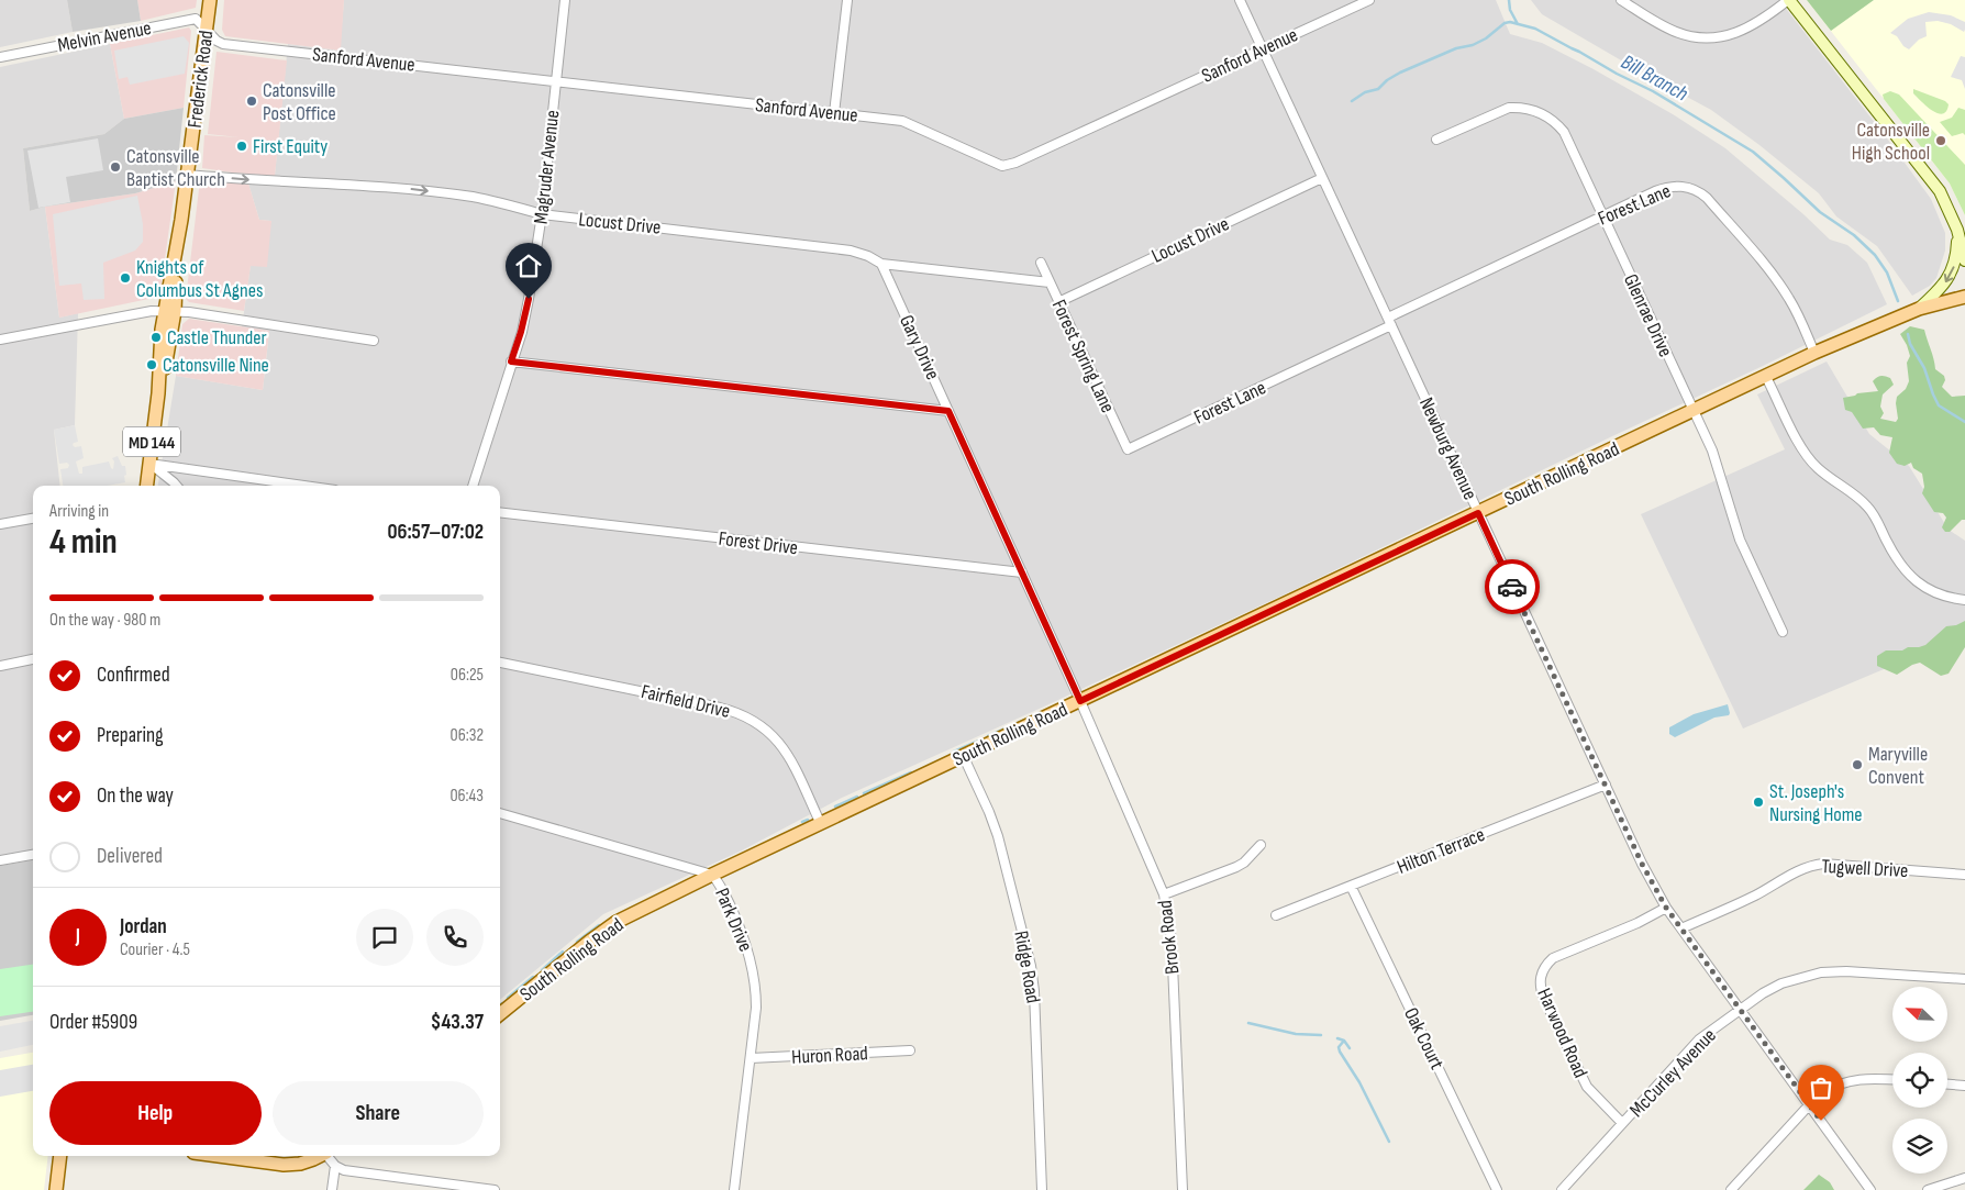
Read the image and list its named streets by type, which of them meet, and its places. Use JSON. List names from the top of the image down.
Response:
{
  "streets": {
    "main road": ["Frederick Road", "MD 144", "South Rolling Road"],
    "street": [
      "Melvin Avenue",
      "Sanford Avenue",
      "Magruder Avenue",
      "Forest Lane",
      "Locust Drive",
      "Glenrae Drive",
      "Gary Drive",
      "Forest Spring Lane",
      "Newburg Avenue",
      "Forest Drive",
      "Fairfield Drive",
      "Hilton Terrace",
      "Tugwell Drive",
      "Park Drive",
      "Brook Road",
      "Ridge Road",
      "Harwood Road",
      "Oak Court",
      "Huron Road",
      "McCurley Avenue"
    ]
  },
  "crossings": [
    ["Melvin Avenue", "Sanford Avenue"],
    ["Melvin Avenue", "Frederick Road"],
    ["Sanford Avenue", "Frederick Road"],
    ["Sanford Avenue", "Magruder Avenue"],
    ["Sanford Avenue", "Newburg Avenue"],
    ["Frederick Road", "Locust Drive"],
    ["Magruder Avenue", "Locust Drive"],
    ["Forest Lane", "Glenrae Drive"],
    ["Forest Lane", "Forest Spring Lane"],
    ["Forest Lane", "Newburg Avenue"],
    ["Forest Lane", "South Rolling Road"],
    ["Locust Drive", "Gary Drive"],
    ["Locust Drive", "Forest Spring Lane"],
    ["Locust Drive", "Newburg Avenue"],
    ["Glenrae Drive", "South Rolling Road"],
    ["Gary Drive", "South Rolling Road"],
    ["Gary Drive", "Forest Drive"],
    ["Gary Drive", "Brook Road"],
    ["Newburg Avenue", "South Rolling Road"],
    ["Newburg Avenue", "Hilton Terrace"],
    ["Newburg Avenue", "Tugwell Drive"],
    ["Newburg Avenue", "Harwood Road"],
    ["Newburg Avenue", "McCurley Avenue"],
    ["South Rolling Road", "Fairfield Drive"],
    ["South Rolling Road", "Park Drive"],
    ["South Rolling Road", "Brook Road"],
    ["South Rolling Road", "Ridge Road"],
    ["Hilton Terrace", "Oak Court"],
    ["Park Drive", "Huron Road"],
    ["Harwood Road", "McCurley Avenue"]
  ],
  "water": ["Bill Branch"],
  "places": [
    "Catonsville Post Office",
    "Catonsville High School",
    "First Equity",
    "Catonsville Baptist Church",
    "Knights of Columbus St Agnes",
    "Castle Thunder",
    "Catonsville Nine",
    "Maryville Convent",
    "St. Joseph's Nursing Home"
  ],
  "north": "top left",
  "page": {
    "heading": ["4 min", "Arriving in", "06:57–07:02"],
    "panel": [
      "Jordan",
      "Courier · 4.5",
      "Order #5909",
      "$43.37"
    ],
    "bar": "On the way · 980 m",
    "list": [
      ["Confirmed", "06:25"],
      ["Preparing", "06:32"],
      ["On the way", "06:43"],
      "Delivered"
    ],
    "round": "J",
    "buttons": ["Help", "Share"]
  }
}
